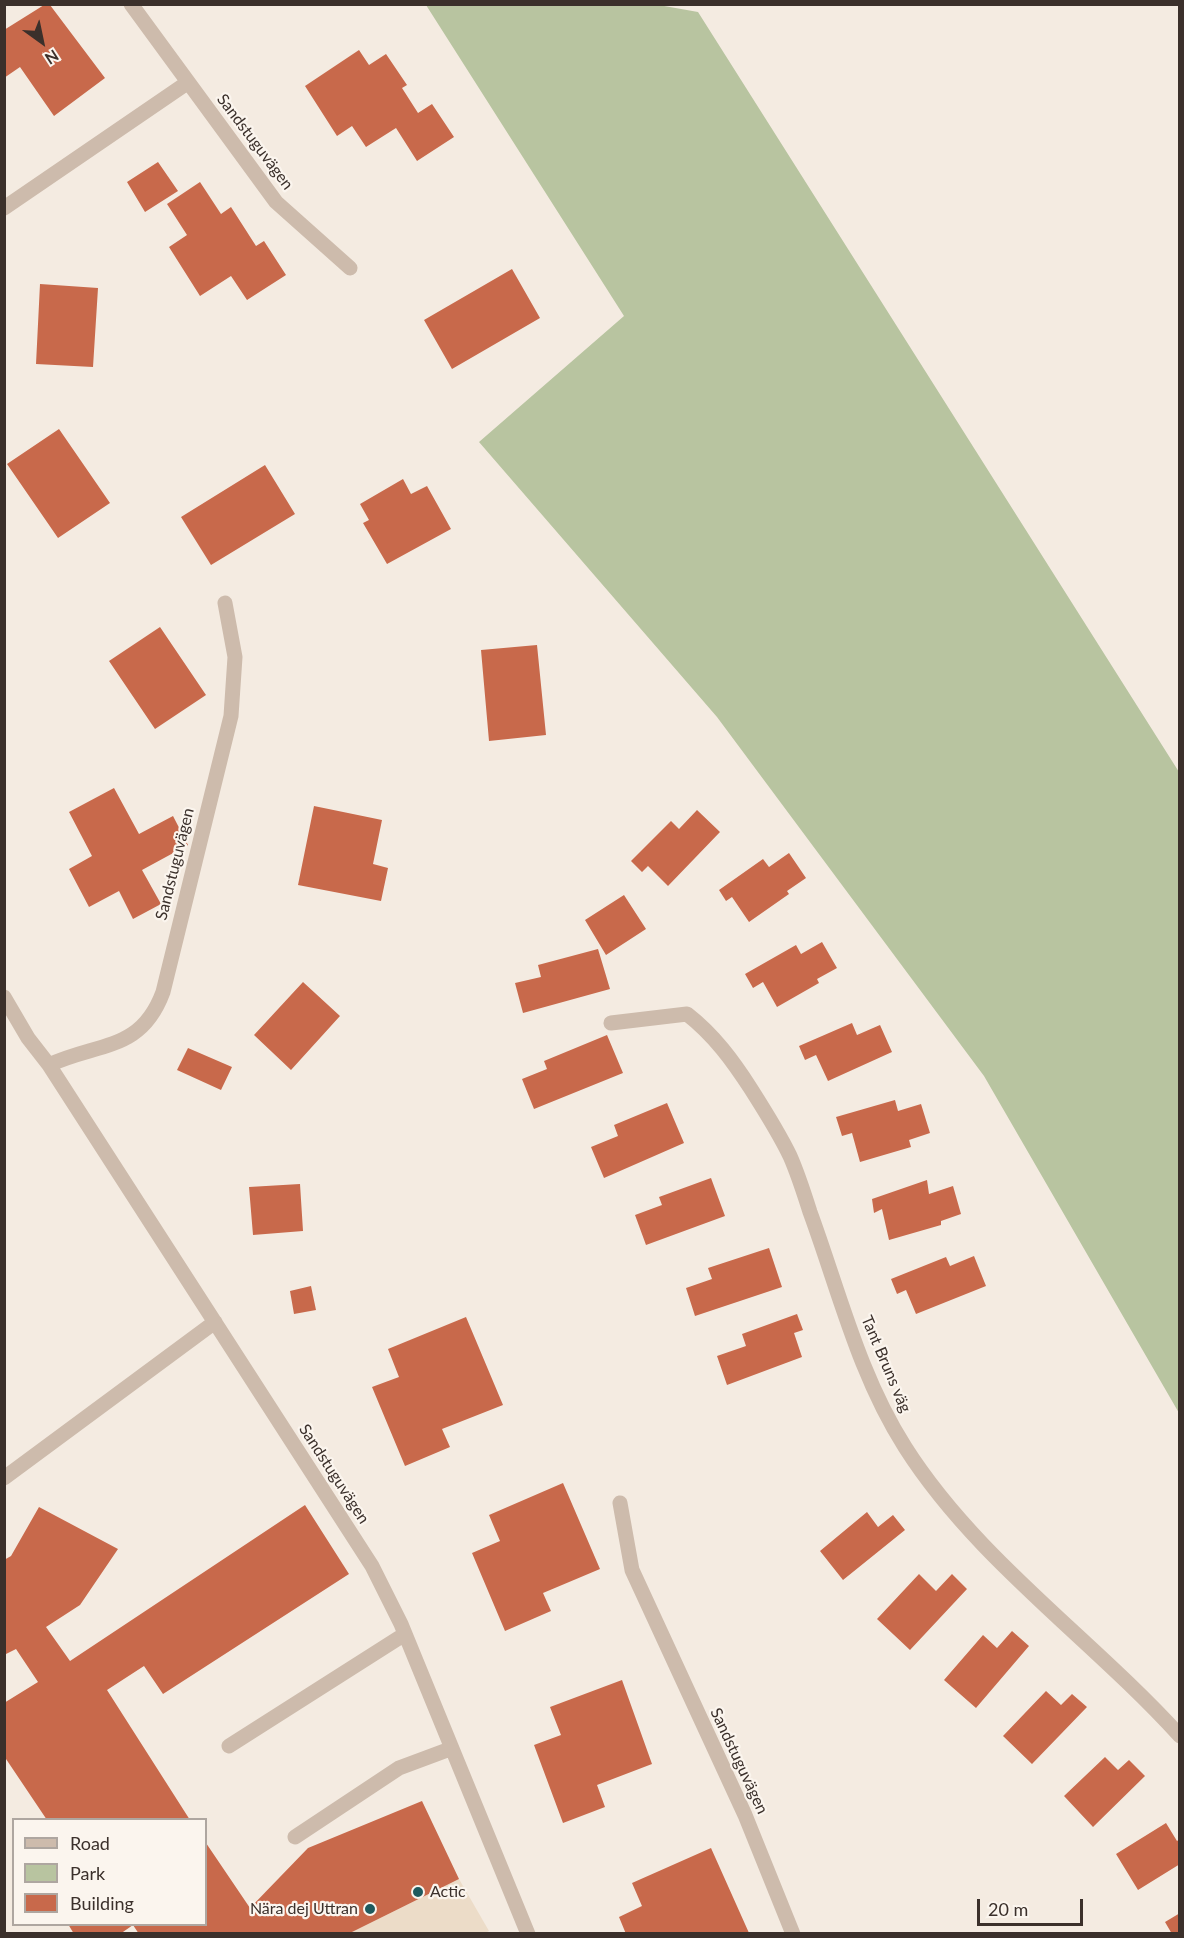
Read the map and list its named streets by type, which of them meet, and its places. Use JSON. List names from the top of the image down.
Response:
{
  "streets": {
    "street": ["Sandstuguvägen", "Tant Bruns väg"]
  },
  "places": ["Actic", "Nära dej Uttran"],
  "legend": ["Road", "Park", "Building"],
  "scale_bar": "20 m",
  "north": "bottom right"
}
